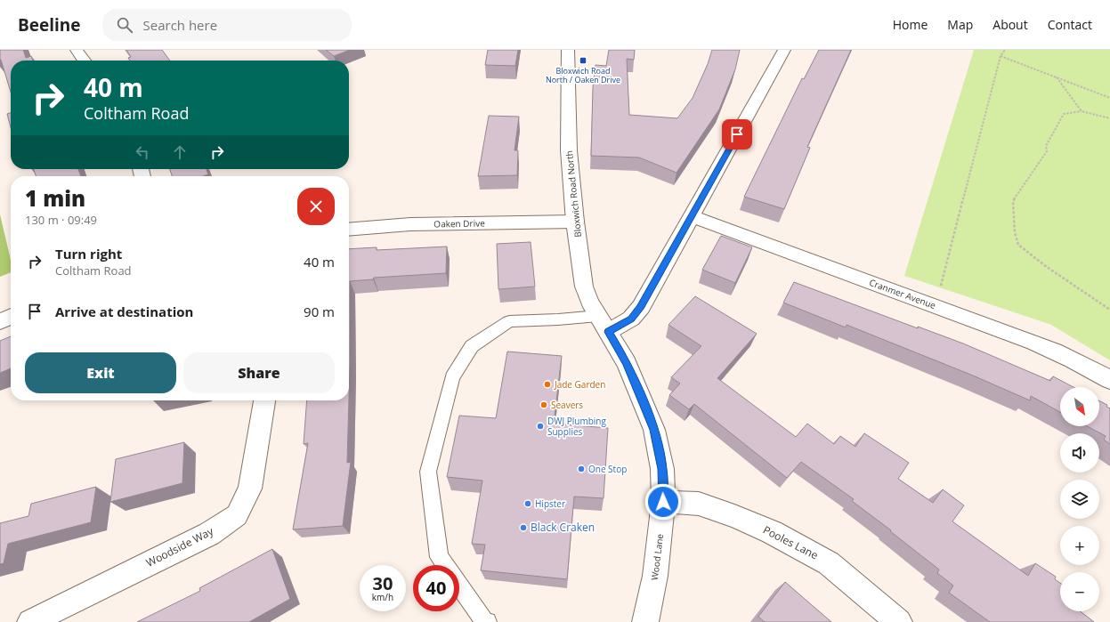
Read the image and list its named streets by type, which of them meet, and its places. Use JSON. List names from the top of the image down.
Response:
{
  "streets": {
    "street": [
      "Bloxwich Road North",
      "Oaken Drive",
      "Cranmer Avenue",
      "Pooles Lane",
      "Woodside Way",
      "Wood Lane"
    ]
  },
  "crossings": [
    ["Bloxwich Road North", "Oaken Drive"],
    ["Bloxwich Road North", "Wood Lane"],
    ["Pooles Lane", "Wood Lane"]
  ],
  "places": {
    "transit": ["Bloxwich Road North / Oaken Drive"],
    "other": [
      "Jade Garden",
      "Seavers",
      "DWJ Plumbing Supplies",
      "One Stop",
      "Hipster",
      "Black Craken"
    ]
  },
  "north": "bottom right",
  "page": {
    "header": "Beeline",
    "search": "Search here",
    "nav": [
      "Home",
      "Map",
      "About",
      "Contact"
    ],
    "turn": ["40 m", "Coltham Road"],
    "heading": ["1 min", "130 m · 09:49"],
    "list": [
      {
        "name": "Turn right",
        "note": "Coltham Road",
        "value": "40 m"
      },
      {
        "name": "Arrive at destination",
        "value": "90 m"
      }
    ],
    "buttons": ["Exit", "Share"],
    "map_buttons": ["+", "−"],
    "speed": "30 km/h",
    "limit": "40"
  }
}
